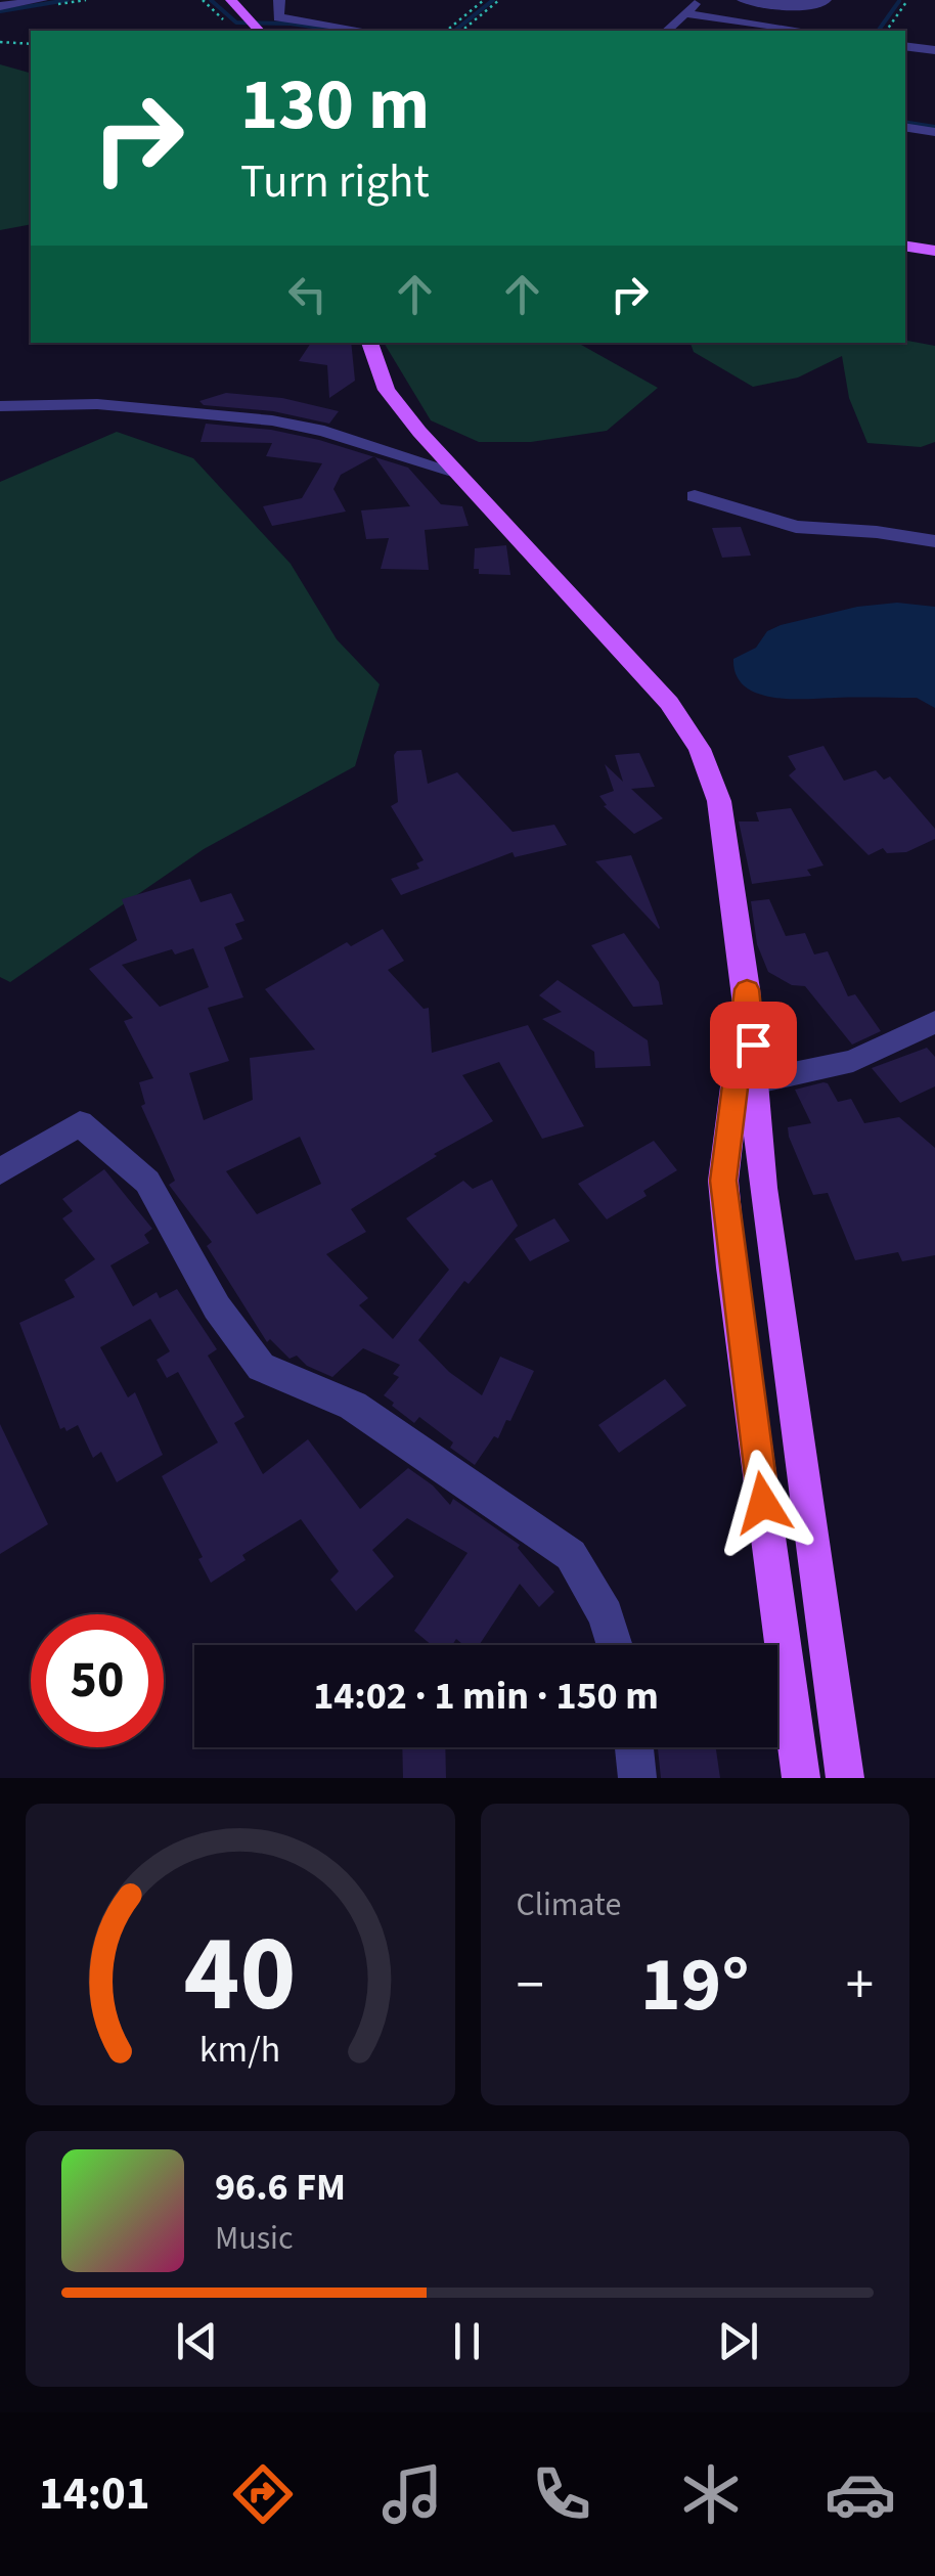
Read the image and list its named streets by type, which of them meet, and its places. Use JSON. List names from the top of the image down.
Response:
{
  "page": {
    "turn": ["130 m", "Turn right"],
    "limit": "50",
    "trip": "14:02 · 1 min · 150 m",
    "tile": "Climate",
    "heat": ["−", "19°", "+"],
    "song": ["96.6 FM", "Music"],
    "tabs": "14:01",
    "gauge": ["40", "km/h"]
  }
}
